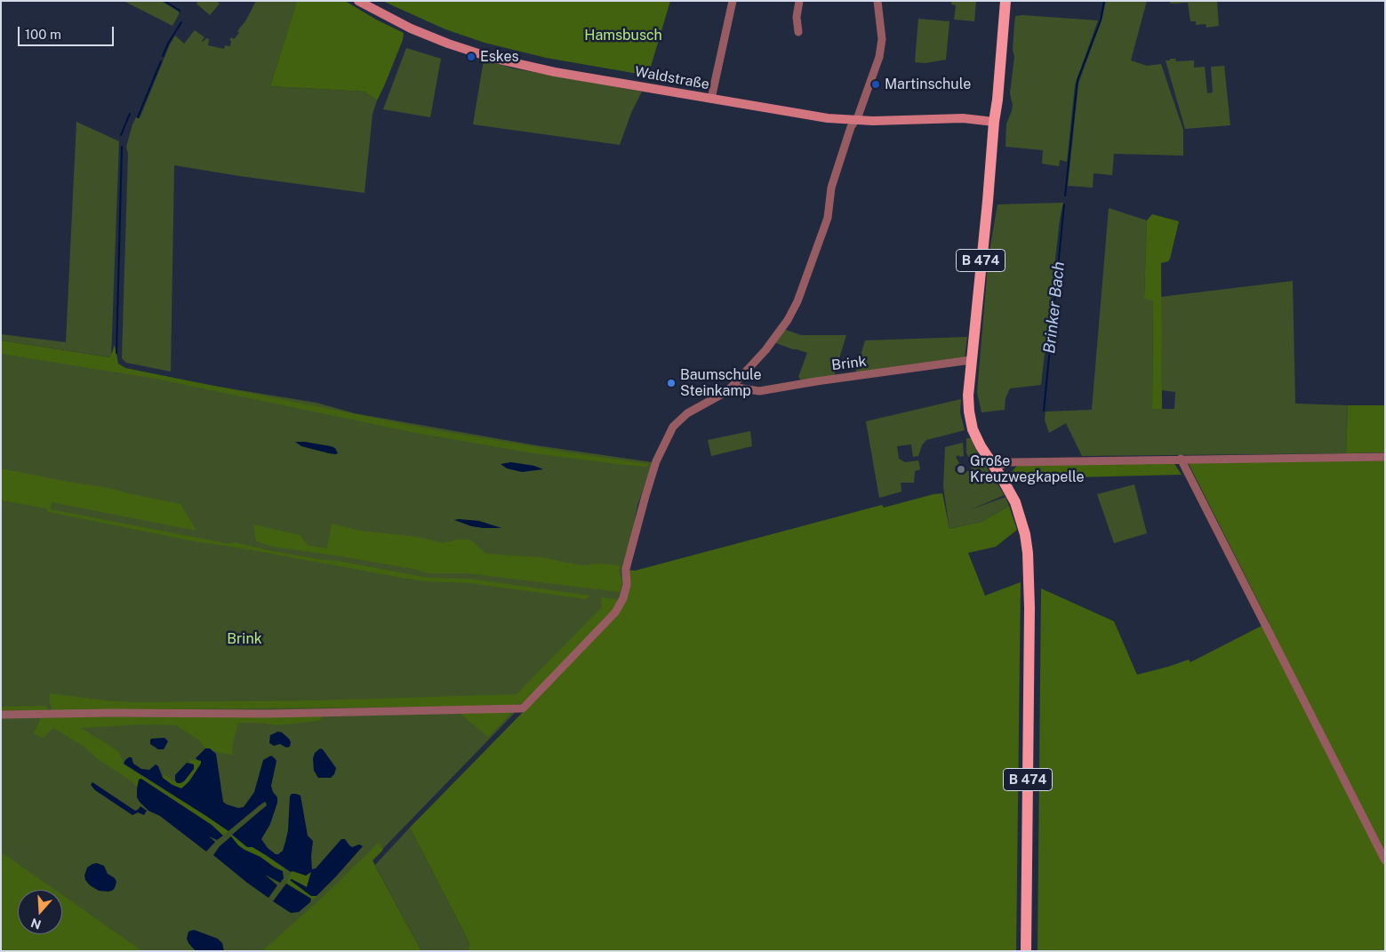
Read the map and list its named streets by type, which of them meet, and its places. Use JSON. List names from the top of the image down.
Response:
{
  "streets": {
    "main road": ["B 474"],
    "street": ["Waldstraße", "Brink"]
  },
  "crossings": [
    ["Waldstraße", "B 474"],
    ["B 474", "Brink"]
  ],
  "water": ["Brinker Bach"],
  "parks": ["Hamsbusch", "Brink"],
  "places": [
    "Eskes",
    "Martinschule",
    "Baumschule Steinkamp",
    "Große Kreuzwegkapelle"
  ],
  "scale_bar": "100 m",
  "north": "bottom"
}
